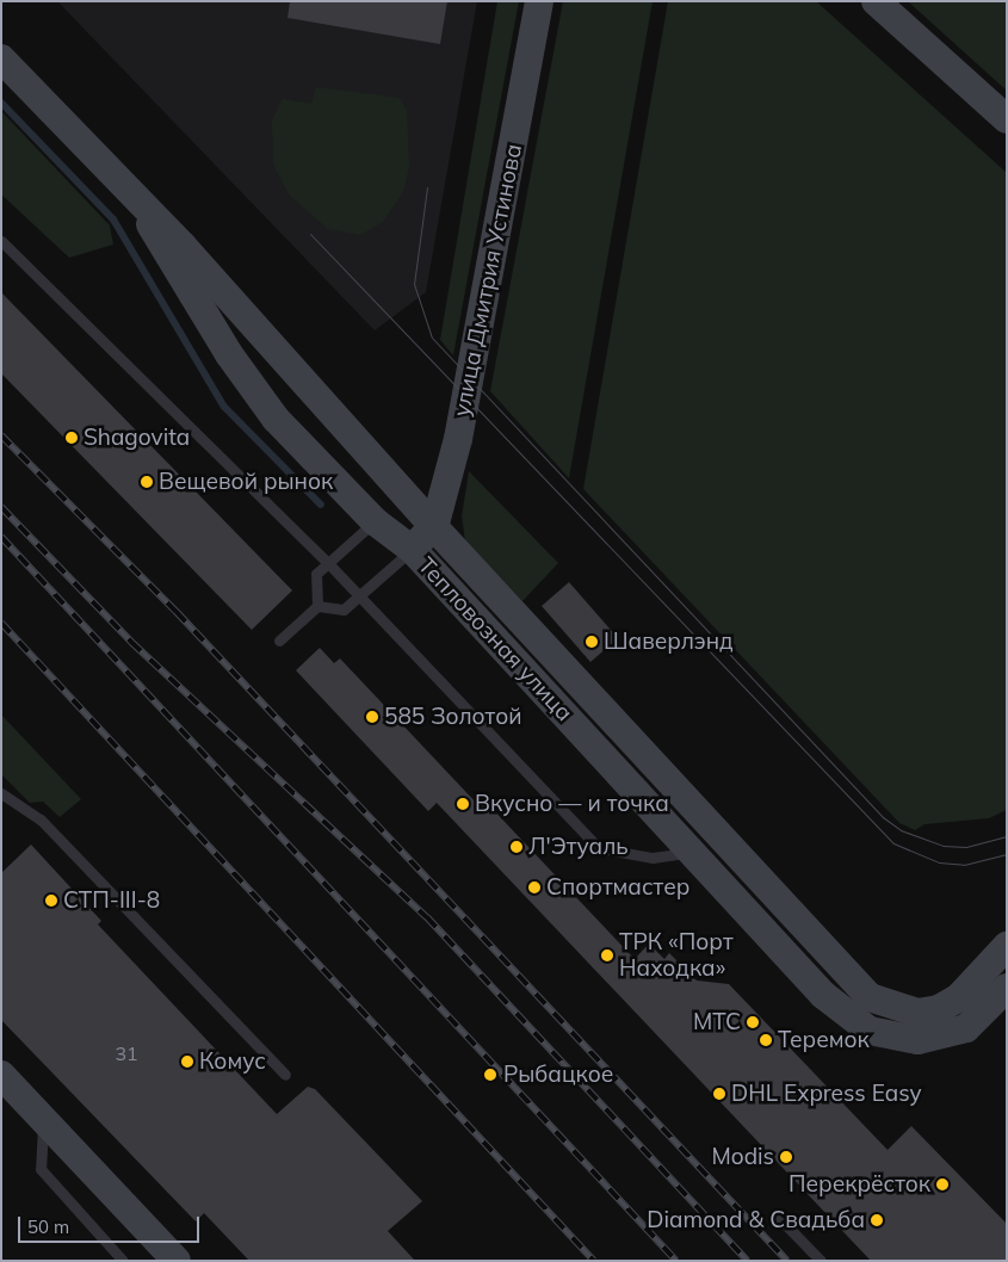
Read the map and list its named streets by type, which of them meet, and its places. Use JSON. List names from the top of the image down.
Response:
{
  "streets": {
    "street": ["улица Дмитрия Устинова", "Тепловозная улица"]
  },
  "crossings": [
    ["улица Дмитрия Устинова", "Тепловозная улица"]
  ],
  "places": [
    "Shagovita",
    "Вещевой рынок",
    "Шаверлэнд",
    "585 Золотой",
    "Вкусно — и точка",
    "Л'Этуаль",
    "Спортмастер",
    "СТП-III-8",
    "ТРК «Порт Находка»",
    "МТС",
    "Теремок",
    "Комус",
    "Рыбацкое",
    "DHL Express Easy",
    "Modis",
    "Перекрёсток",
    "Diamond & Свадьба"
  ],
  "house_numbers": ["31"],
  "scale_bar": "50 m"
}
